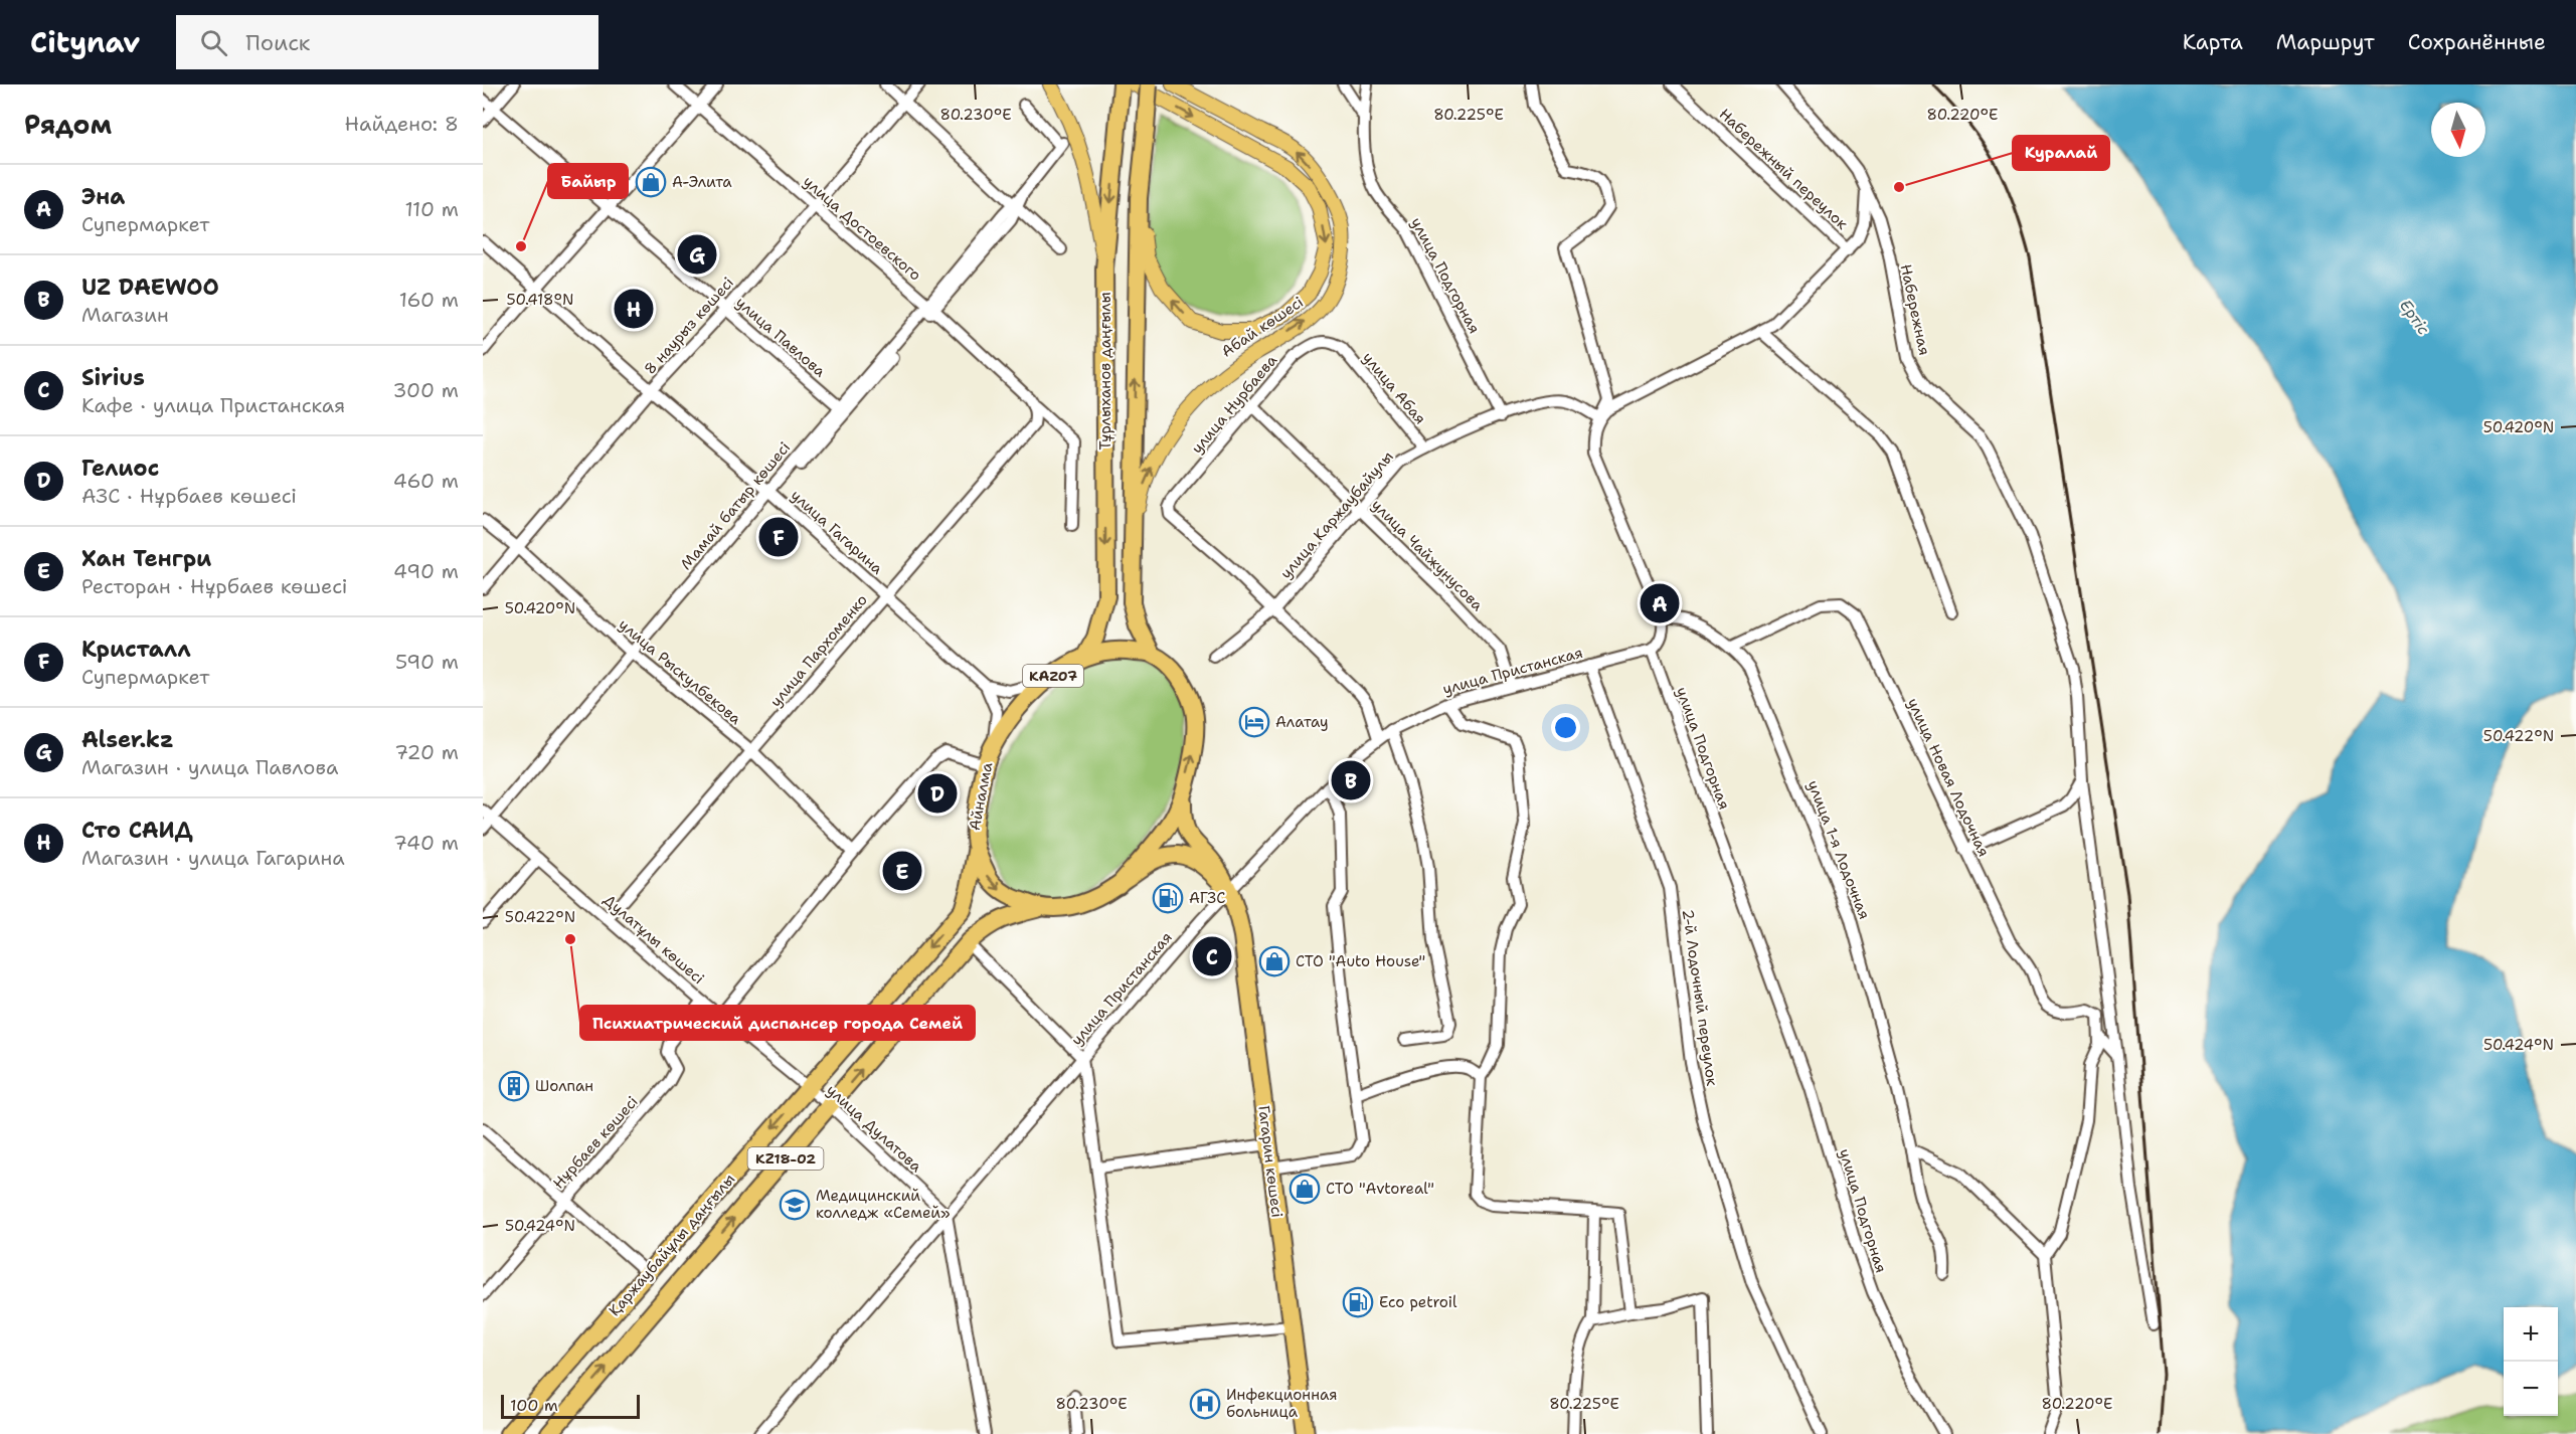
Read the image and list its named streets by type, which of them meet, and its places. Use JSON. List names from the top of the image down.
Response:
{
  "streets": {
    "highway": [
      "Тұрлыханов даңғылы",
      "KAZ07",
      "Айналма",
      "KZ18-02",
      "Гагарин көшесі",
      "Қаржаубайұлы даңғылы"
    ],
    "main road": ["Абай көшесі"],
    "street": [
      "Набережный переулок",
      "улица Достоевского",
      "улица Подгорная",
      "Набережная",
      "8 наурыз көшесі",
      "улица Павлова",
      "улица Абая",
      "улица Нурбаева",
      "Мамай батыр көшесі",
      "улица Каржаубайулы",
      "улица Гагарина",
      "улица Чайжунусова",
      "улица Пархоменко",
      "улица Пристанская",
      "улица Рыскулбекова",
      "улица Новая Лодочная",
      "улица 1-я Лодочная",
      "Дулатұлы көшесі",
      "2-й Лодочный переулок",
      "улица Дулатова",
      "Нұрбаев көшесі"
    ]
  },
  "crossings": [
    ["улица Достоевского", "8 наурыз көшесі"],
    ["улица Достоевского", "Мамай батыр көшесі"],
    ["улица Достоевского", "улица Пархоменко"],
    ["улица Подгорная", "улица Каржаубайулы"],
    ["улица Подгорная", "улица Пристанская"],
    ["8 наурыз көшесі", "улица Павлова"],
    ["8 наурыз көшесі", "улица Гагарина"],
    ["8 наурыз көшесі", "улица Рыскулбекова"],
    ["Абай көшесі", "Тұрлыханов даңғылы"],
    ["улица Павлова", "Мамай батыр көшесі"],
    ["Тұрлыханов даңғылы", "Айналма"],
    ["улица Абая", "улица Нурбаева"],
    ["улица Абая", "улица Каржаубайулы"],
    ["улица Нурбаева", "улица Каржаубайулы"],
    ["улица Нурбаева", "улица Чайжунусова"],
    ["Мамай батыр көшесі", "улица Гагарина"],
    ["Мамай батыр көшесі", "улица Рыскулбекова"],
    ["Мамай батыр көшесі", "Дулатұлы көшесі"],
    ["улица Каржаубайулы", "улица Чайжунусова"],
    ["улица Гагарина", "улица Пархоменко"],
    ["улица Гагарина", "Айналма"],
    ["улица Чайжунусова", "улица Пристанская"],
    ["улица Пархоменко", "улица Рыскулбекова"],
    ["улица Пархоменко", "Дулатұлы көшесі"],
    ["улица Пристанская", "KAZ07"],
    ["улица Пристанская", "2-й Лодочный переулок"],
    ["улица Пристанская", "улица Дулатова"],
    ["улица Пристанская", "Гагарин көшесі"],
    ["KAZ07", "Айналма"],
    ["KAZ07", "Гагарин көшесі"],
    ["улица Новая Лодочная", "улица 1-я Лодочная"],
    ["Айналма", "Қаржаубайұлы даңғылы"],
    ["Дулатұлы көшесі", "улица Дулатова"],
    ["Дулатұлы көшесі", "Нұрбаев көшесі"],
    ["Дулатұлы көшесі", "Қаржаубайұлы даңғылы"],
    ["улица Дулатова", "Қаржаубайұлы даңғылы"]
  ],
  "water": ["Ертіс"],
  "places": {
    "shop": ["А-Элита", "СТО \"Auto House\"", "СТО \"Avtoreal\""],
    "other": ["Куралай", "Байыр", "Психиатрический диспансер города Семей"],
    "hotel": ["Алатау"],
    "fuel station": ["АГЗС", "Eco petroil"],
    "building": ["Шолпан"],
    "school or university": ["Медицинский колледж «Семей»"],
    "hospital": ["Инфекционная больница"]
  },
  "scale_bar": "100 m",
  "north": "bottom",
  "page": {
    "header": "Citynav",
    "search": "Поиск",
    "nav": ["Карта", "Маршрут", "Сохранённые"],
    "heading": ["Рядом", "Найдено: 8"],
    "list": [
      {
        "mark": "A",
        "name": "Эна",
        "note": "Супермаркет",
        "value": "110 m"
      },
      {
        "mark": "B",
        "name": "UZ DAEWOO",
        "note": "Магазин",
        "value": "160 m"
      },
      {
        "mark": "C",
        "name": "Sirius",
        "note": "Кафе · улица Пристанская",
        "value": "300 m"
      },
      {
        "mark": "D",
        "name": "Гелиос",
        "note": "АЗС · Нұрбаев көшесі",
        "value": "460 m"
      },
      {
        "mark": "E",
        "name": "Хан Тенгри",
        "note": "Ресторан · Нұрбаев көшесі",
        "value": "490 m"
      },
      {
        "mark": "F",
        "name": "Кристалл",
        "note": "Супермаркет",
        "value": "590 m"
      },
      {
        "mark": "G",
        "name": "Alser.kz",
        "note": "Магазин · улица Павлова",
        "value": "720 m"
      },
      {
        "mark": "H",
        "name": "Сто САИД",
        "note": "Магазин · улица Гагарина",
        "value": "740 m"
      }
    ],
    "pins": [
      "G",
      "H",
      "F",
      "A",
      "B",
      "D",
      "E",
      "C"
    ],
    "map_buttons": ["+", "−"],
    "scale": "100 m"
  },
  "coordinates": [
    "80.230°E",
    "80.225°E",
    "80.220°E",
    "50.418°N",
    "50.420°N",
    "50.422°N",
    "50.424°N"
  ]
}
